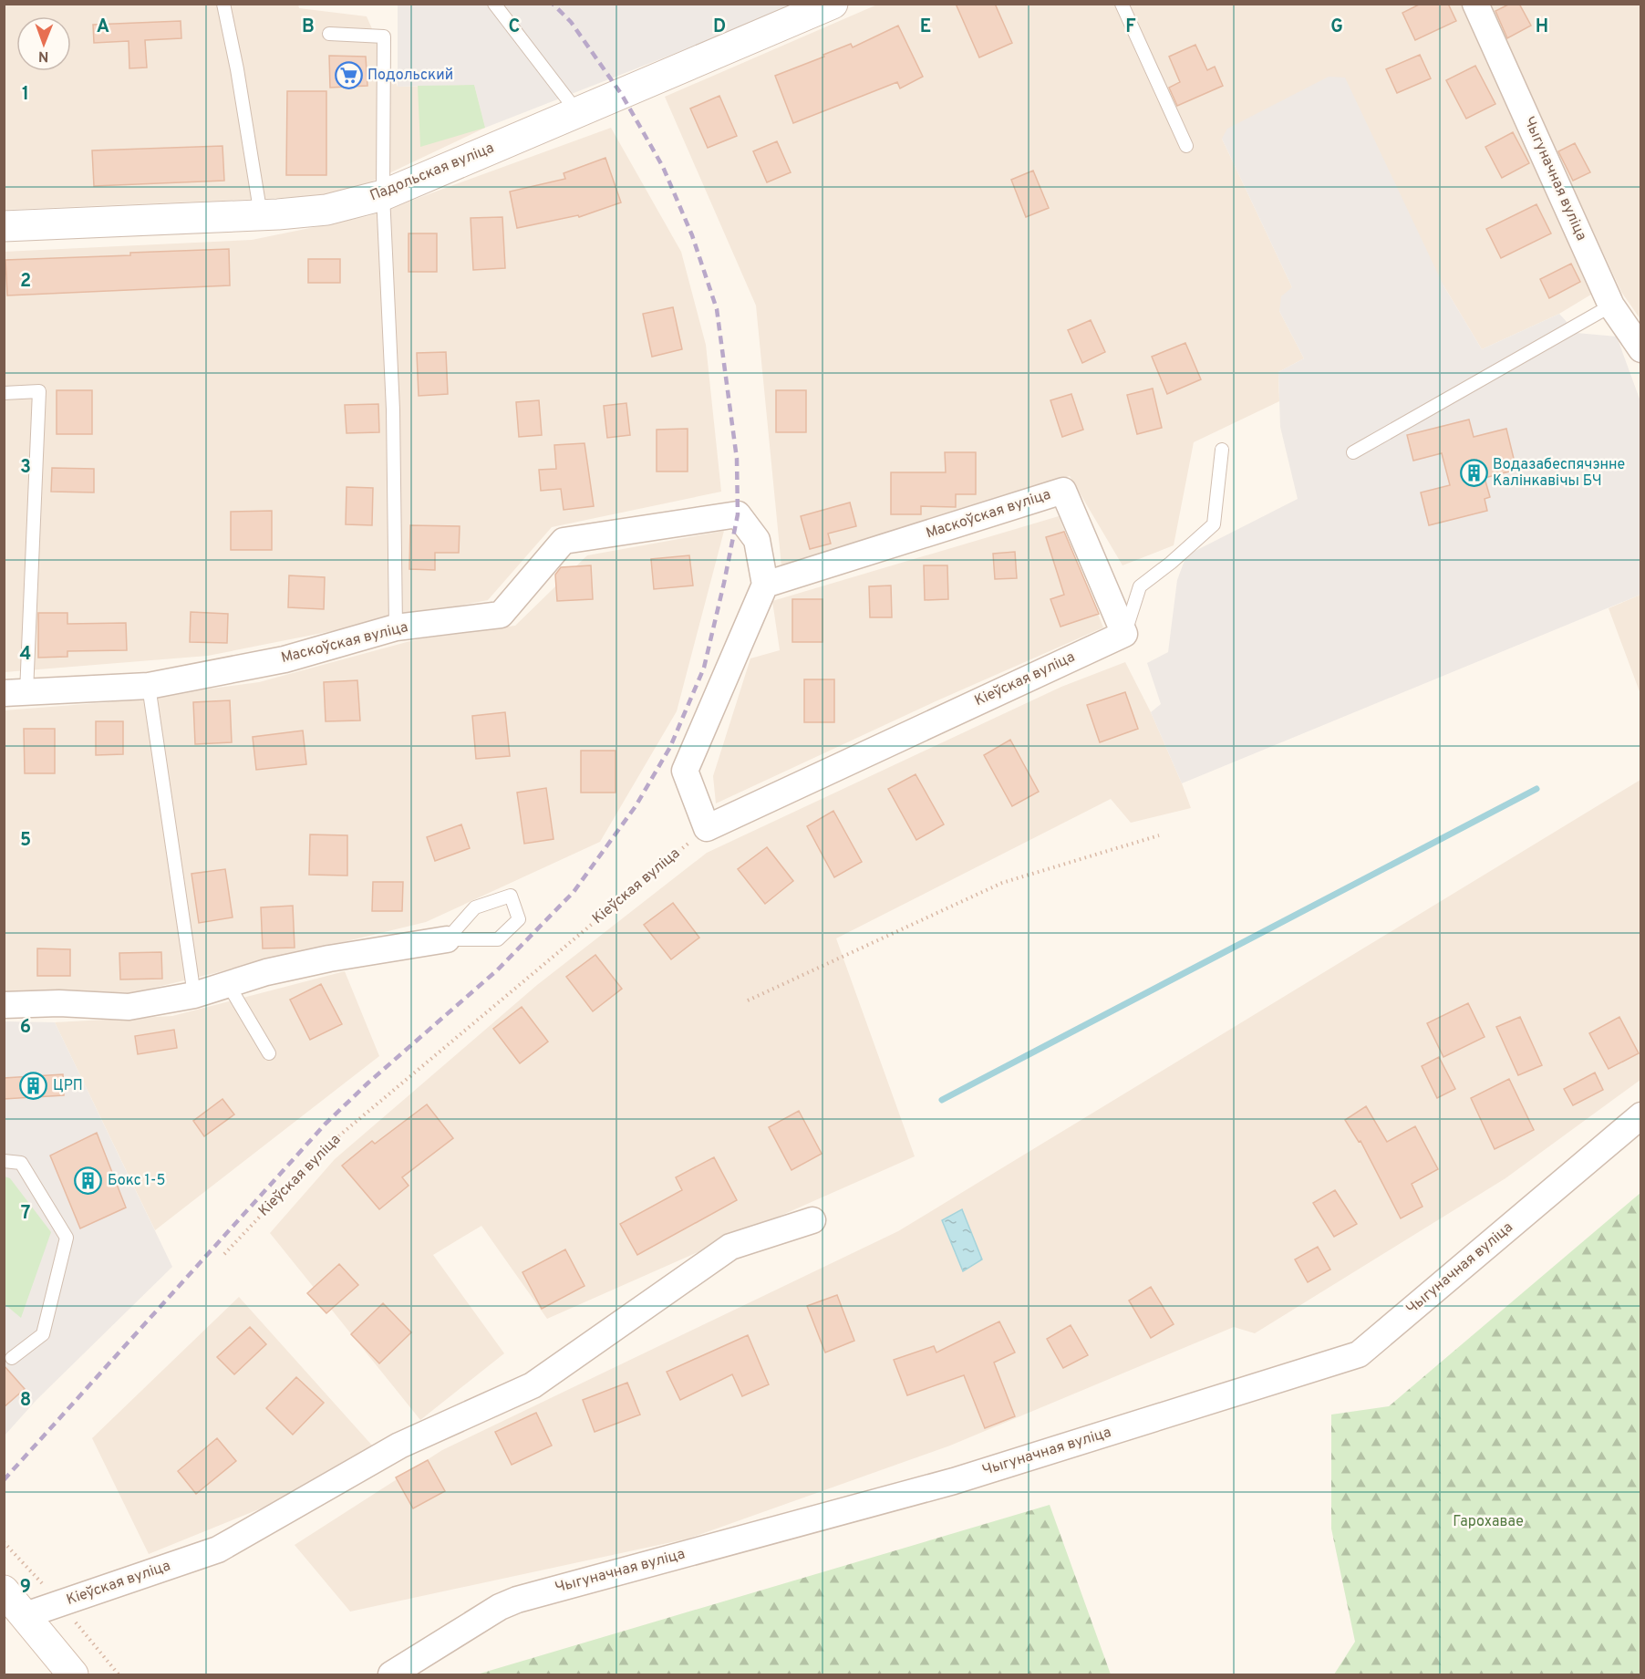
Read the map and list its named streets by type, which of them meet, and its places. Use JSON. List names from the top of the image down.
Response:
{
  "streets": {
    "street": [
      "Падольская вуліца",
      "Чыгуначная вуліца",
      "Маскоўская вуліца",
      "Кіеўская вуліца"
    ]
  },
  "crossings": [
    ["Маскоўская вуліца", "Кіеўская вуліца"]
  ],
  "parks": ["Гарохавае"],
  "places": {
    "supermarket": ["Подольский"],
    "building": ["Водазабеспячэнне Калінкавічы БЧ", "ЦРП", "Бокс 1-5"]
  },
  "north": "bottom",
  "grid": {
    "columns": [
      "A",
      "B",
      "C",
      "D",
      "E",
      "F",
      "G",
      "H"
    ],
    "rows": [
      "1",
      "2",
      "3",
      "4",
      "5",
      "6",
      "7",
      "8",
      "9"
    ]
  }
}
